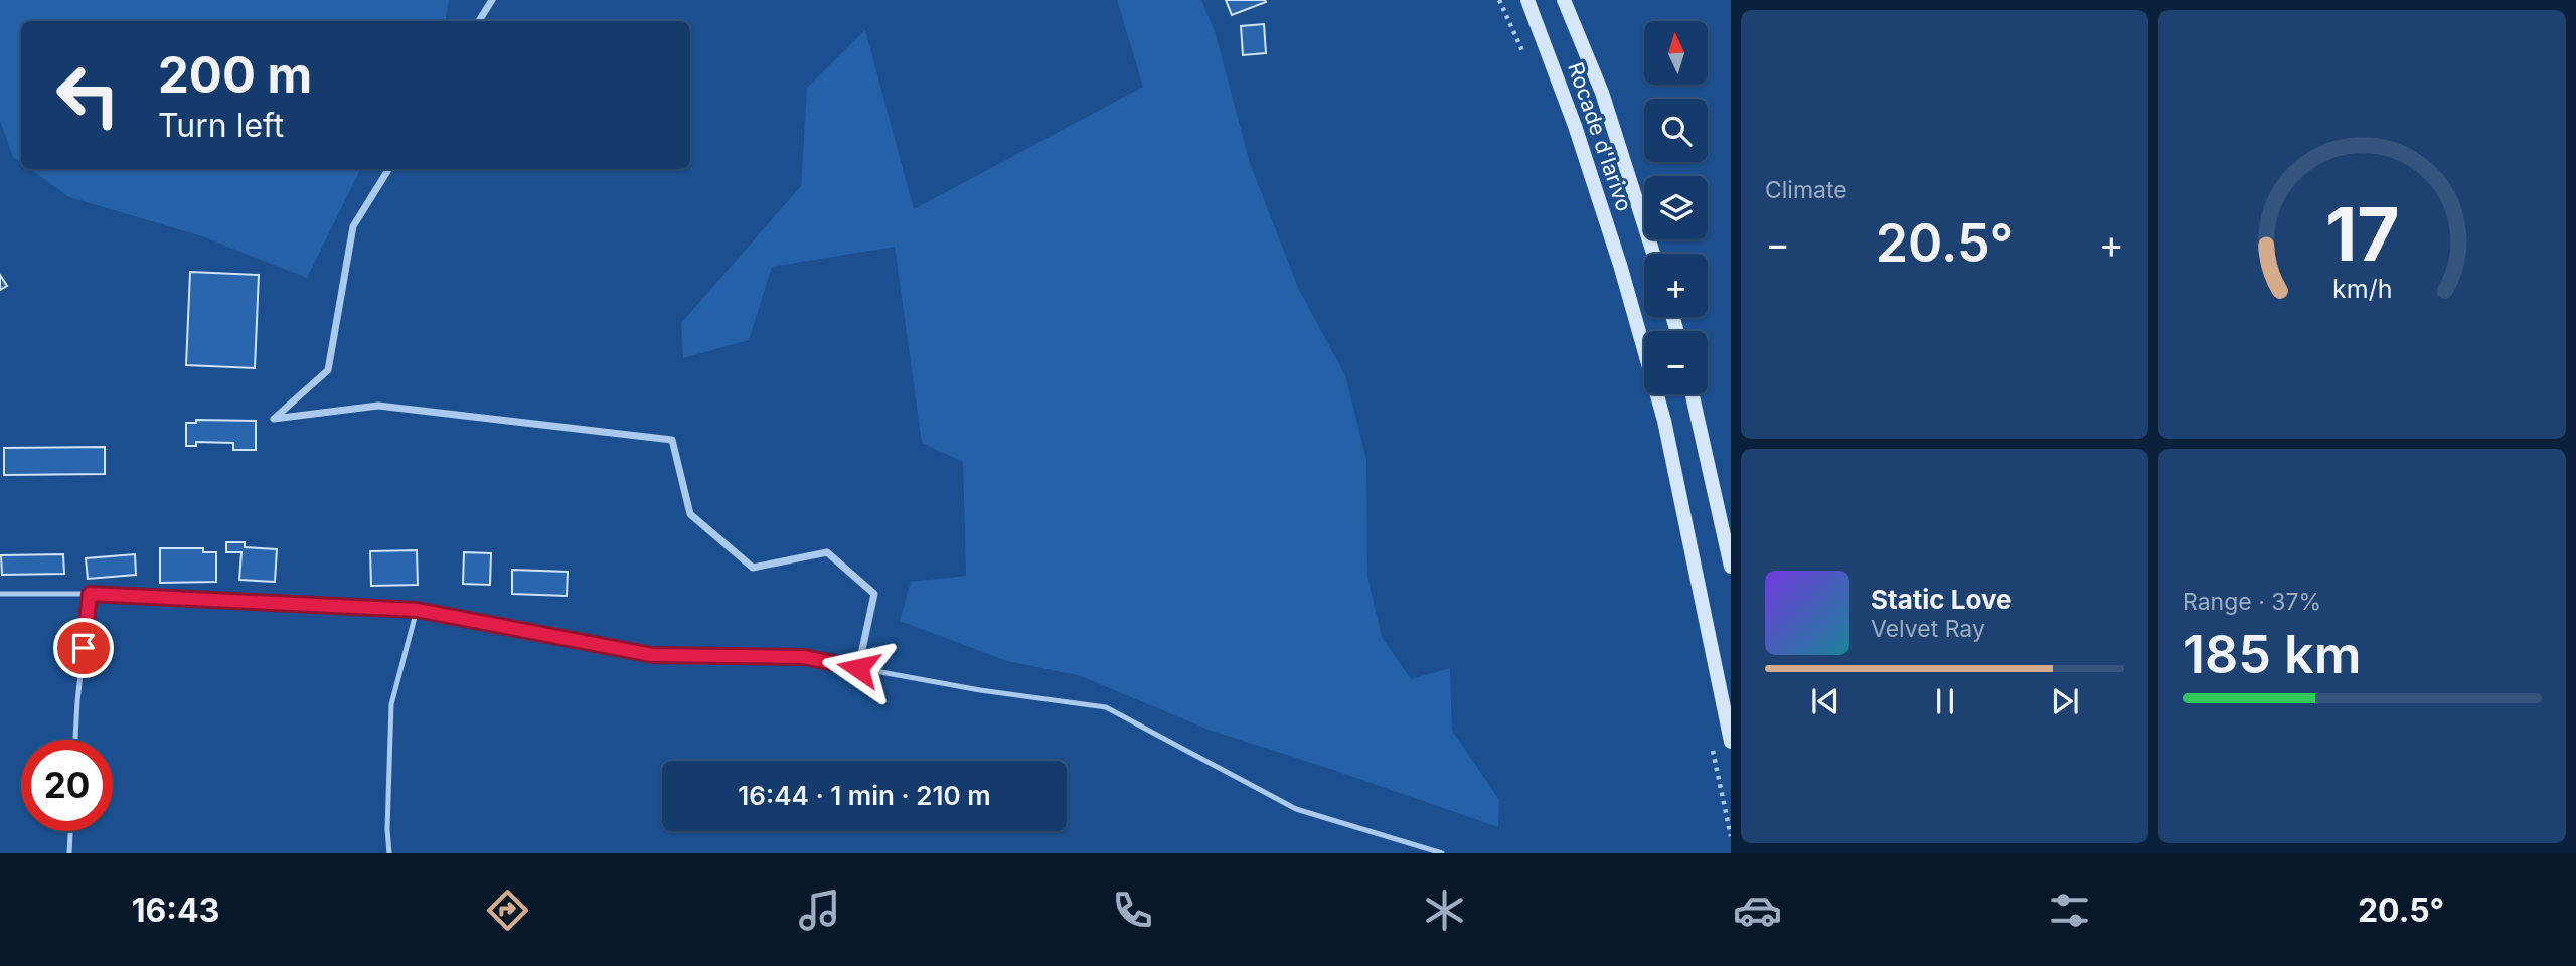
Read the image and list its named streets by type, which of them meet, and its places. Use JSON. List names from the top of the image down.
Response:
{
  "streets": {
    "main road": ["Rocade d'Iarivo"]
  },
  "north": "top",
  "page": {
    "tile": [
      "Climate",
      ["Range · 37%", "185 km"]
    ],
    "map_buttons": ["+", "−"],
    "turn": ["200 m", "Turn left"],
    "heat": ["−", "20.5°", "+"],
    "song": ["Static Love", "Velvet Ray"],
    "limit": "20",
    "trip": "16:44 · 1 min · 210 m",
    "tabs": ["16:43", "20.5°"],
    "gauge": ["17", "km/h"]
  }
}
